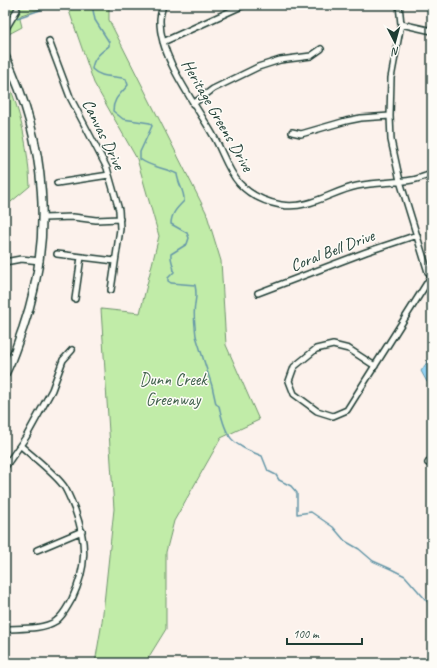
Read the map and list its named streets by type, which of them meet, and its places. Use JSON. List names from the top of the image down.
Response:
{
  "streets": {
    "street": ["Heritage Greens Drive", "Canvas Drive", "Coral Bell Drive"]
  },
  "parks": ["Dunn Creek Greenway"],
  "scale_bar": "100 m",
  "north": "bottom"
}
